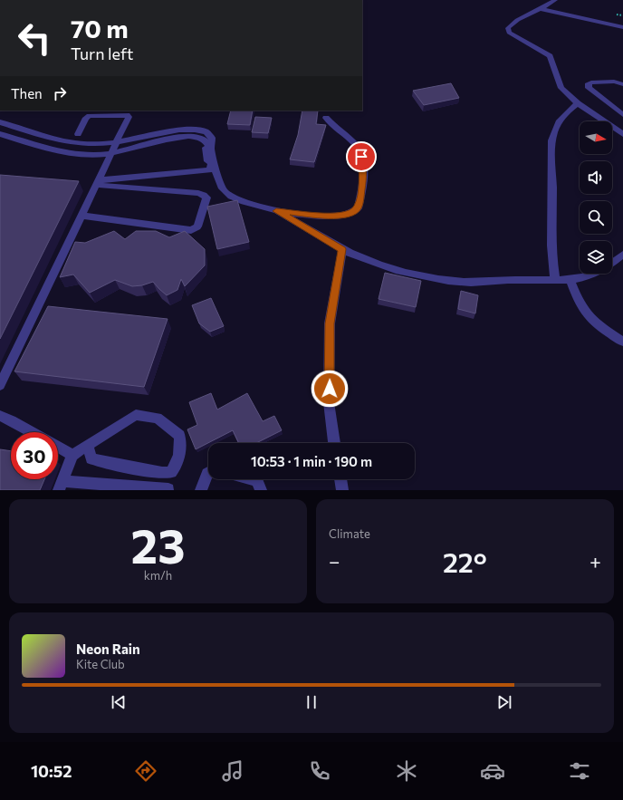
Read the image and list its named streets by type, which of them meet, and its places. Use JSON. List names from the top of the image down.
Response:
{
  "north": "right",
  "page": {
    "turn": ["70 m", "Turn left"],
    "then": "Then",
    "limit": "30",
    "trip": "10:53 · 1 min · 190 m",
    "tile": [
      ["23", "km/h"],
      "Climate"
    ],
    "heat": ["−", "22°", "+"],
    "song": ["Neon Rain", "Kite Club"],
    "tabs": "10:52"
  }
}
